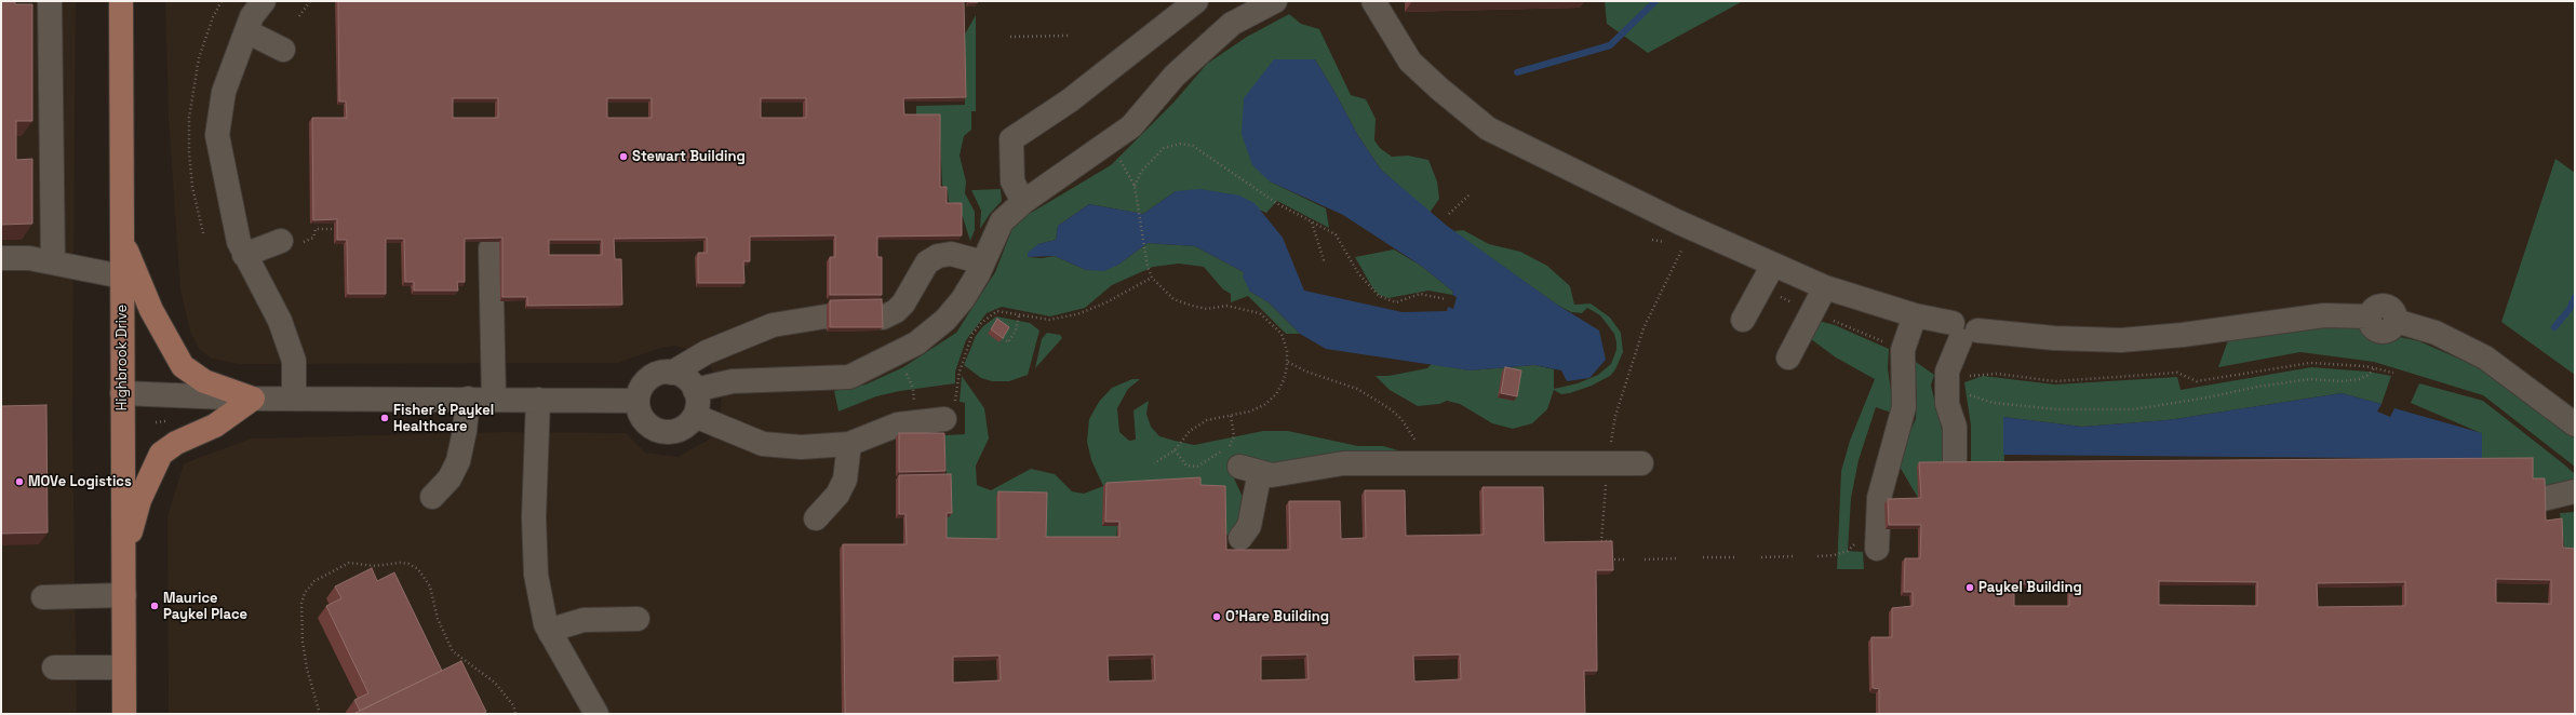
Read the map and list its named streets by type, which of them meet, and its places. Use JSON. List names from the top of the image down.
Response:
{
  "streets": {
    "main road": ["Highbrook Drive"]
  },
  "places": [
    "Stewart Building",
    "Fisher & Paykel Healthcare",
    "MOVe Logistics",
    "Paykel Building",
    "Maurice Paykel Place",
    "O'Hare Building"
  ]
}
